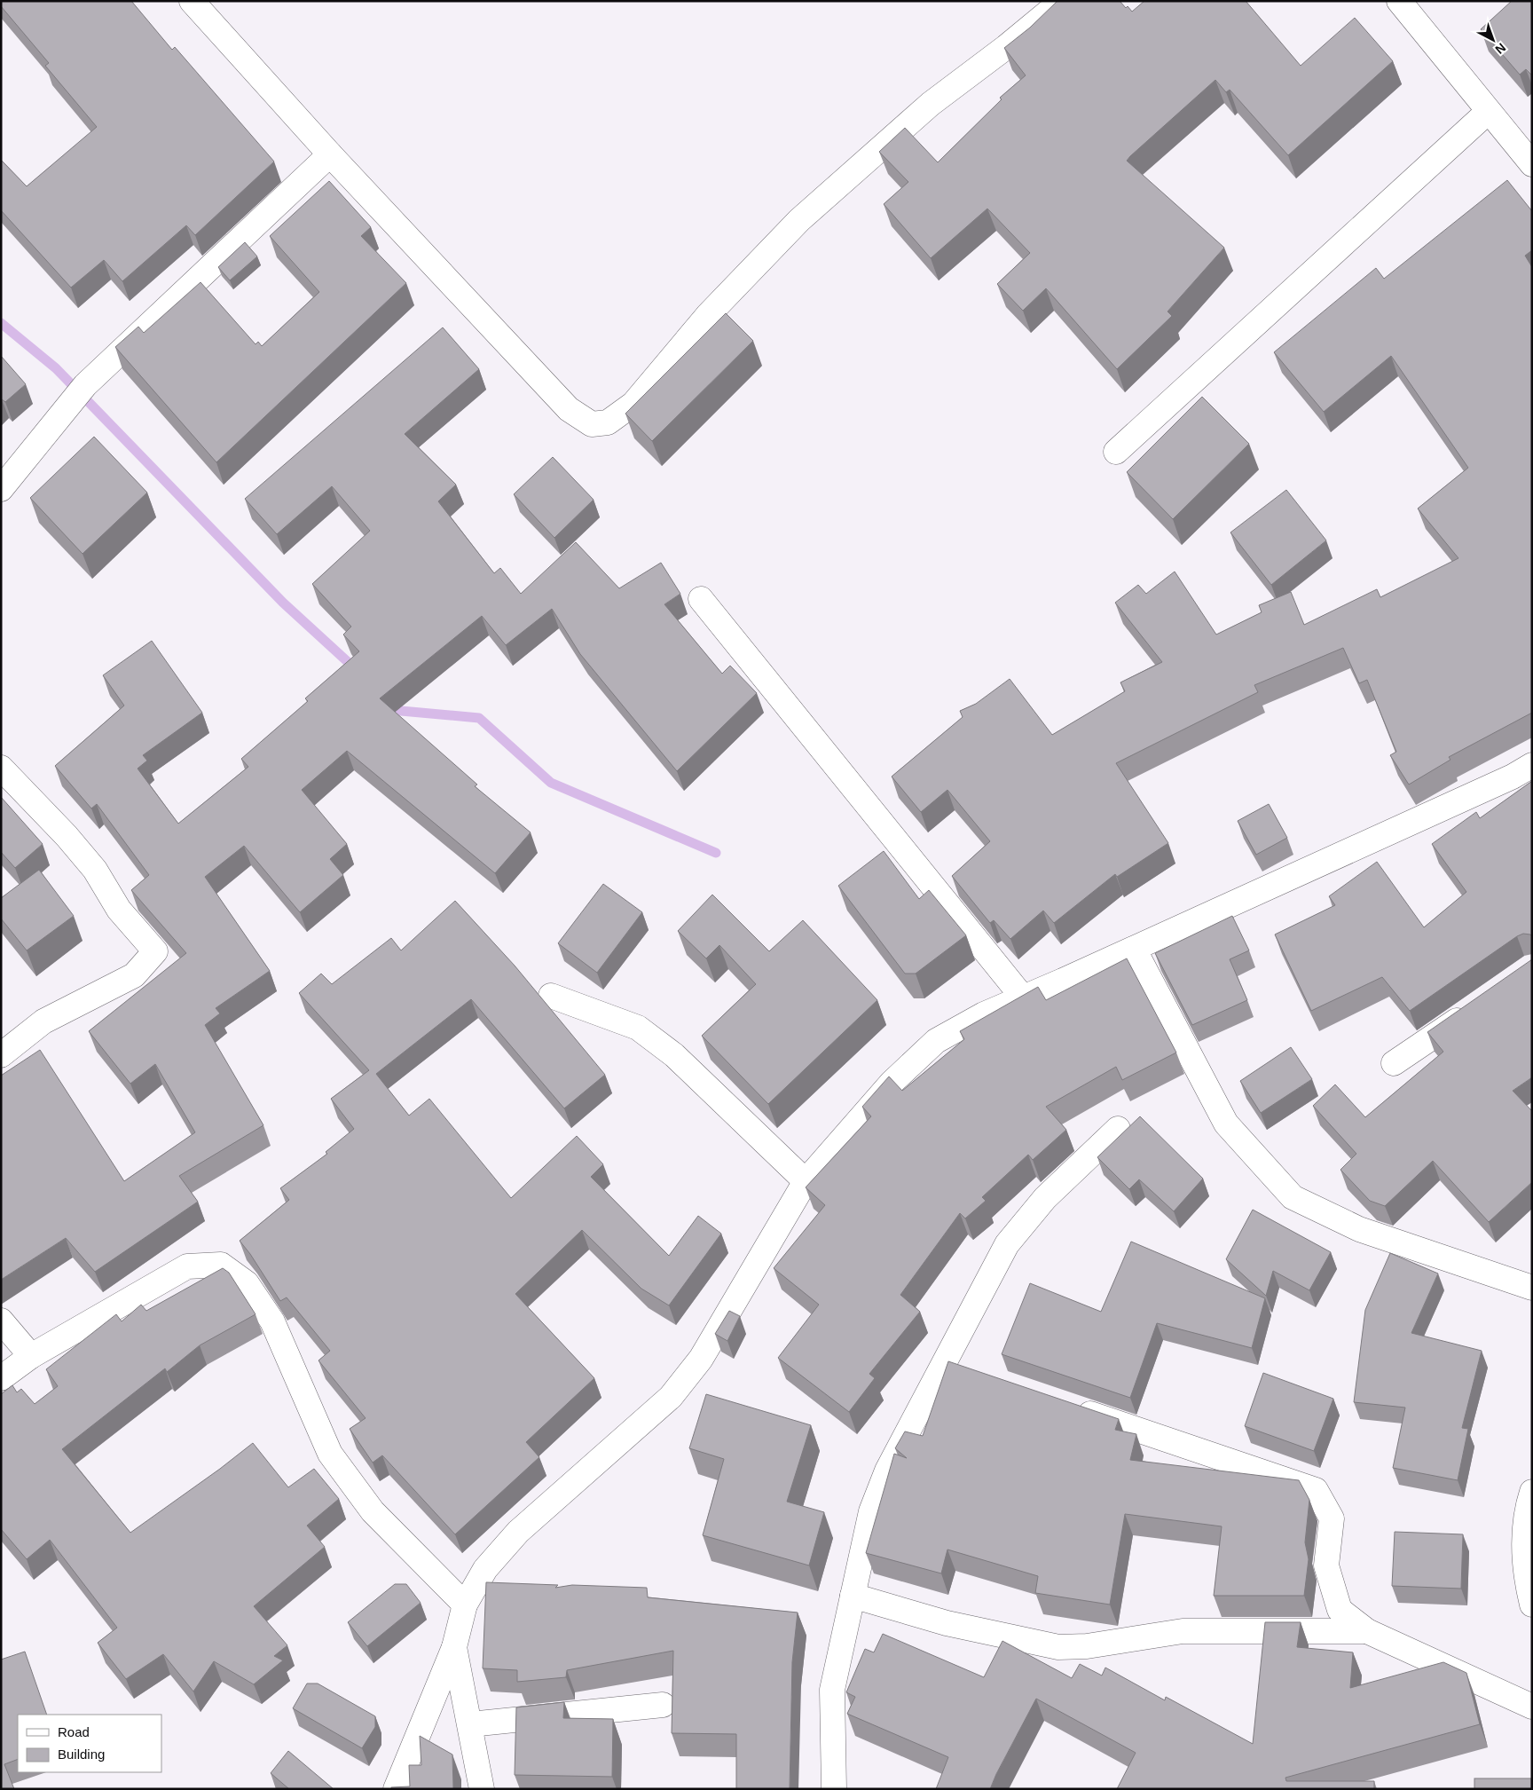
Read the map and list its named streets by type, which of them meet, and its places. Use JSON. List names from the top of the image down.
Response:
{
  "legend": ["Road", "Building"],
  "north": "bottom right"
}
